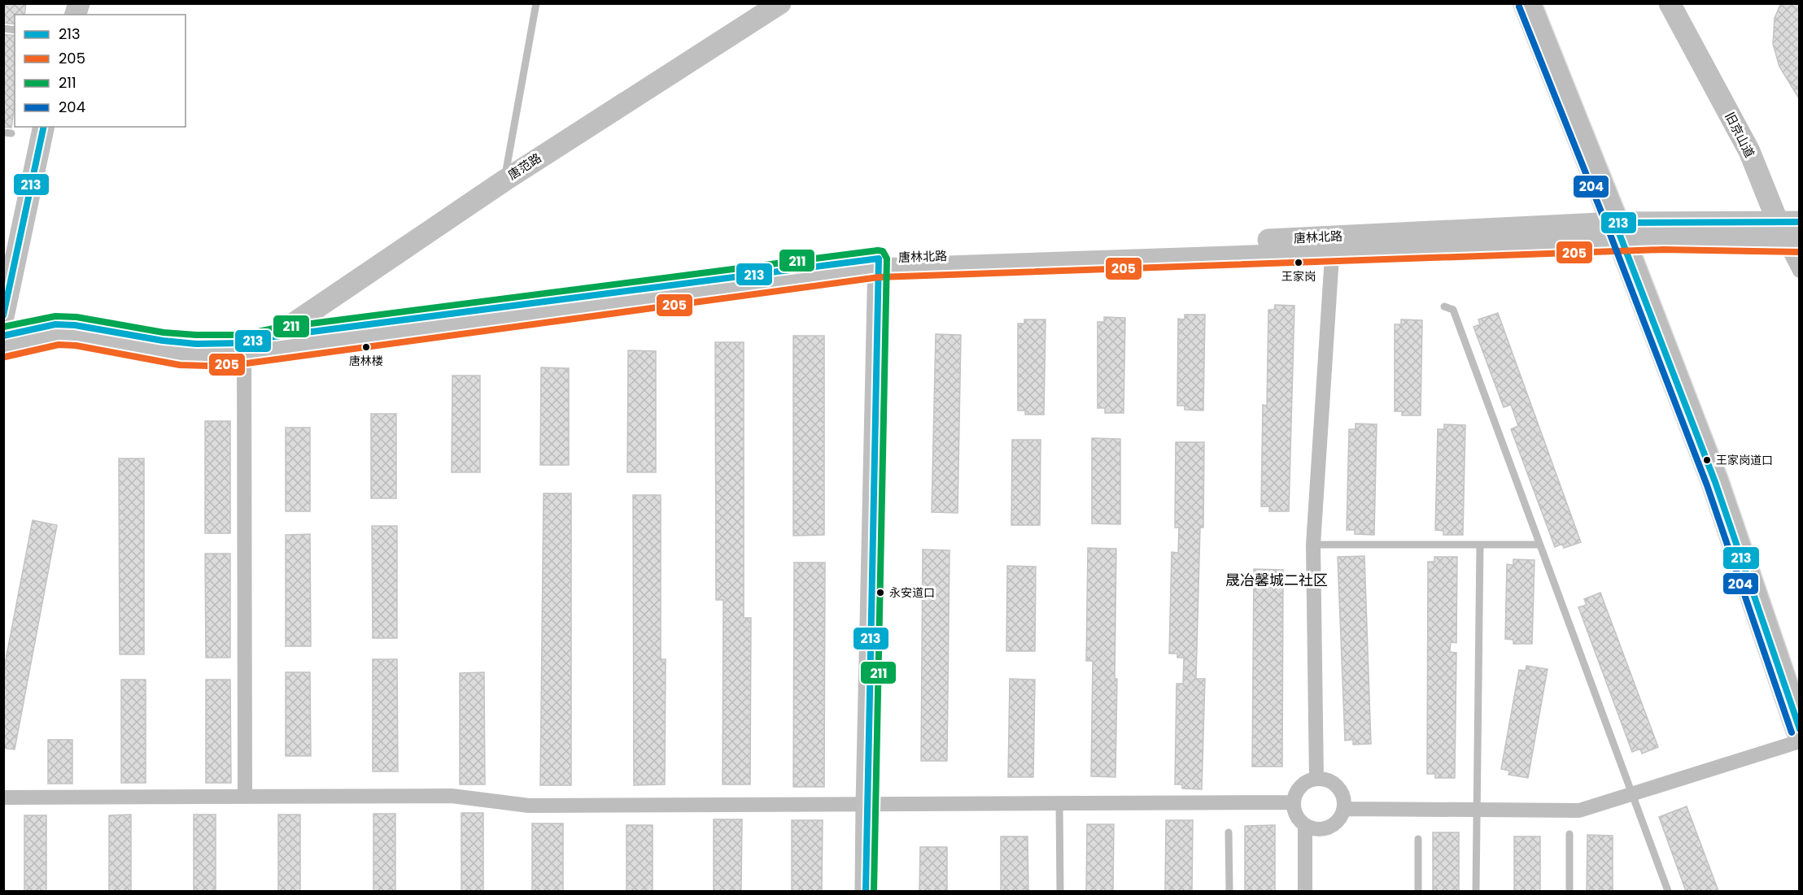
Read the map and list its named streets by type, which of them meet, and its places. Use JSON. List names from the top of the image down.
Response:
{
  "streets": {
    "main road": ["旧京山道", "唐范路", "唐林北路"]
  },
  "crossings": [
    ["唐范路", "唐林北路"]
  ],
  "districts": ["晟冶馨城二社区"],
  "places": [
    "王家岗",
    "唐林楼",
    "王家岗道口",
    "永安道口"
  ],
  "lines": [
    "transit line 204",
    "transit line 213",
    "transit line 205",
    "transit line 211"
  ],
  "legend": [
    "213",
    "205",
    "211",
    "204"
  ]
}
